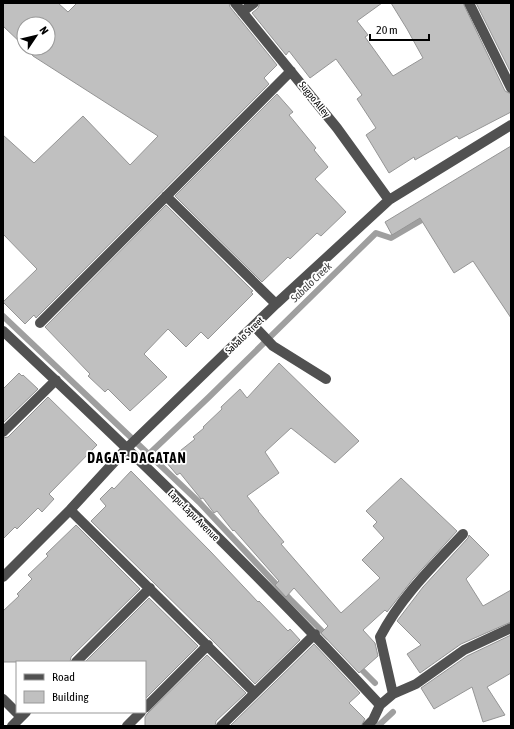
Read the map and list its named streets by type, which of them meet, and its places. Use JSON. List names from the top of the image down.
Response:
{
  "streets": {
    "street": ["Sugpo Alley", "Sabalo Street", "Lapu-Lapu Avenue"]
  },
  "crossings": [
    ["Sugpo Alley", "Sabalo Street"],
    ["Sabalo Street", "Lapu-Lapu Avenue"]
  ],
  "districts": ["DAGAT-DAGATAN"],
  "water": ["Sabalo Creek"],
  "legend": ["Road", "Building"],
  "scale_bar": "20 m",
  "north": "top right"
}
